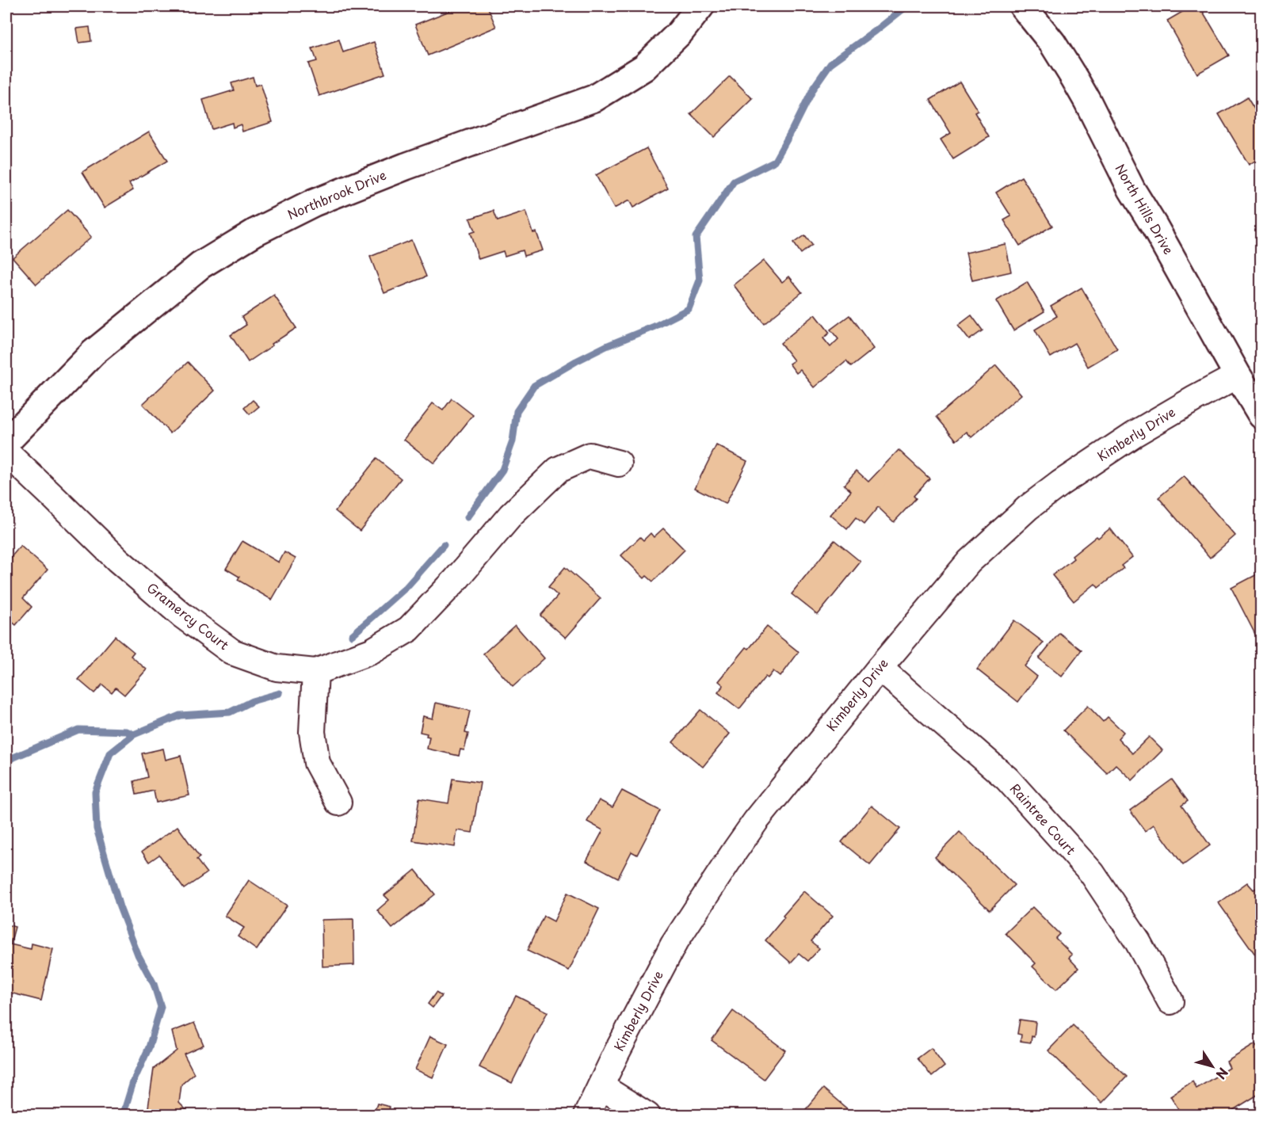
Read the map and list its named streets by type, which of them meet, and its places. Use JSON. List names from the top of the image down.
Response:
{
  "streets": {
    "street": [
      "Northbrook Drive",
      "North Hills Drive",
      "Kimberly Drive",
      "Gramercy Court",
      "Raintree Court"
    ]
  },
  "crossings": [
    ["North Hills Drive", "Kimberly Drive"],
    ["Kimberly Drive", "Raintree Court"]
  ],
  "north": "bottom right"
}
